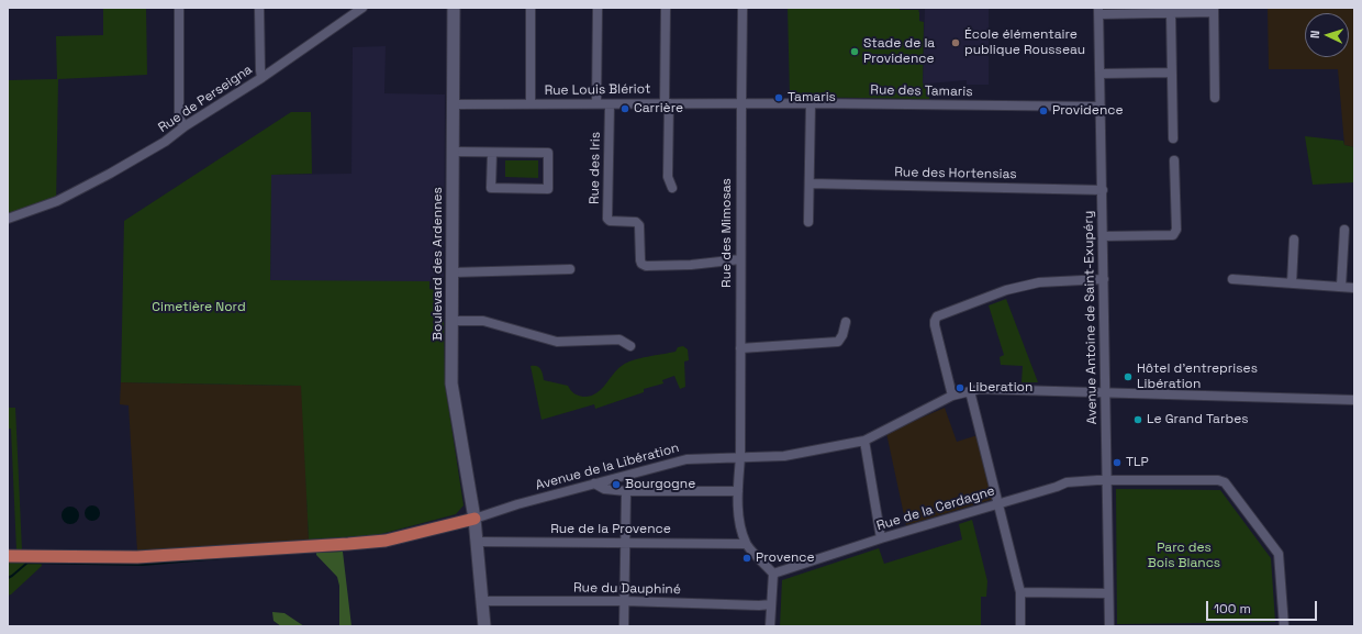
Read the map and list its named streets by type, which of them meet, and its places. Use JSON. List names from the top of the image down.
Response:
{
  "streets": {
    "main road": ["Boulevard des Ardennes"],
    "street": [
      "Rue Louis Blériot",
      "Rue des Tamaris",
      "Rue de Perseigna",
      "Rue des Iris",
      "Rue des Hortensias",
      "Rue des Mimosas",
      "Avenue Antoine de Saint-Exupéry",
      "Avenue de la Libération",
      "Rue de la Cerdagne",
      "Rue de la Provence",
      "Rue du Dauphiné"
    ]
  },
  "crossings": [
    ["Rue Louis Blériot", "Rue des Tamaris"],
    ["Rue Louis Blériot", "Rue des Iris"],
    ["Rue Louis Blériot", "Rue des Mimosas"],
    ["Rue Louis Blériot", "Boulevard des Ardennes"],
    ["Rue des Tamaris", "Rue des Mimosas"],
    ["Rue des Tamaris", "Avenue Antoine de Saint-Exupéry"],
    ["Rue des Iris", "Rue des Mimosas"],
    ["Rue des Hortensias", "Avenue Antoine de Saint-Exupéry"],
    ["Rue des Mimosas", "Avenue de la Libération"],
    ["Rue des Mimosas", "Rue de la Provence"],
    ["Boulevard des Ardennes", "Avenue de la Libération"],
    ["Boulevard des Ardennes", "Rue de la Provence"],
    ["Boulevard des Ardennes", "Rue du Dauphiné"],
    ["Avenue Antoine de Saint-Exupéry", "Avenue de la Libération"],
    ["Avenue Antoine de Saint-Exupéry", "Rue de la Cerdagne"]
  ],
  "parks": ["Cimetière Nord", "Parc des Bois Blancs"],
  "places": [
    "École élémentaire publique Rousseau",
    "Stade de la Providence",
    "Tamaris",
    "Carrière",
    "Providence",
    "Hôtel d'entreprises Libération",
    "Liberation",
    "Le Grand Tarbes",
    "TLP",
    "Bourgogne",
    "Provence"
  ],
  "scale_bar": "100 m",
  "north": "left"
}
